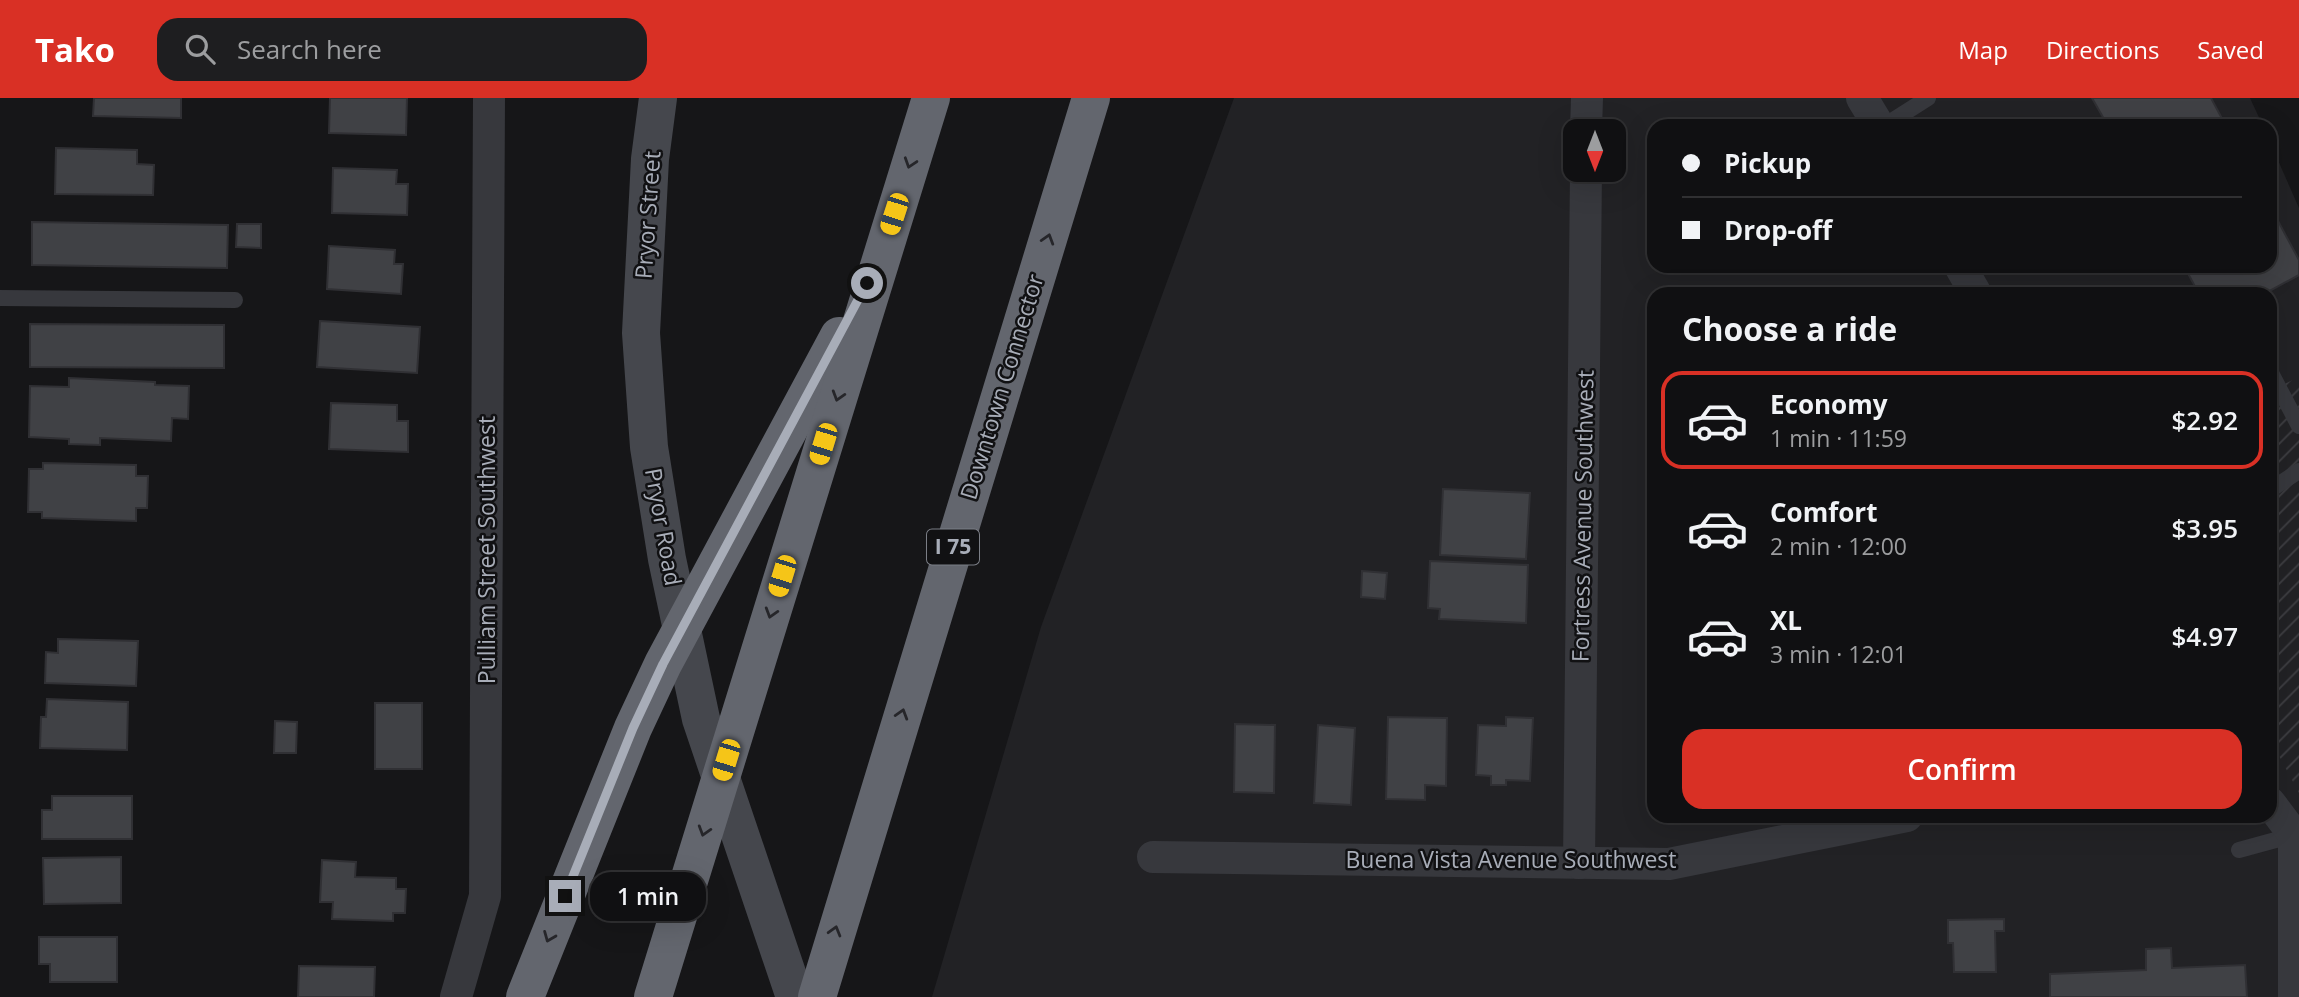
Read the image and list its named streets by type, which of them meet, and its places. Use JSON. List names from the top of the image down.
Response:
{
  "streets": {
    "highway": ["Downtown Connector", "I 75"],
    "main road": ["Pryor Street", "Pryor Road"],
    "street": ["Fortress Avenue Southwest", "Pulliam Street Southwest", "Buena Vista Avenue Southwest"]
  },
  "crossings": [
    ["Pryor Street", "Pryor Road"],
    ["Fortress Avenue Southwest", "Buena Vista Avenue Southwest"]
  ],
  "north": "bottom",
  "page": {
    "header": "Tako",
    "search": "Search here",
    "nav": ["Map", "Directions", "Saved"],
    "banner": ["Pickup", "Drop-off"],
    "heading": "Choose a ride",
    "list": [
      {
        "name": "Economy",
        "note": "1 min · 11:59",
        "value": "$2.92"
      },
      {
        "name": "Comfort",
        "note": "2 min · 12:00",
        "value": "$3.95"
      },
      {
        "name": "XL",
        "note": "3 min · 12:01",
        "value": "$4.97"
      }
    ],
    "buttons": "Confirm",
    "bubble": "1 min"
  }
}
